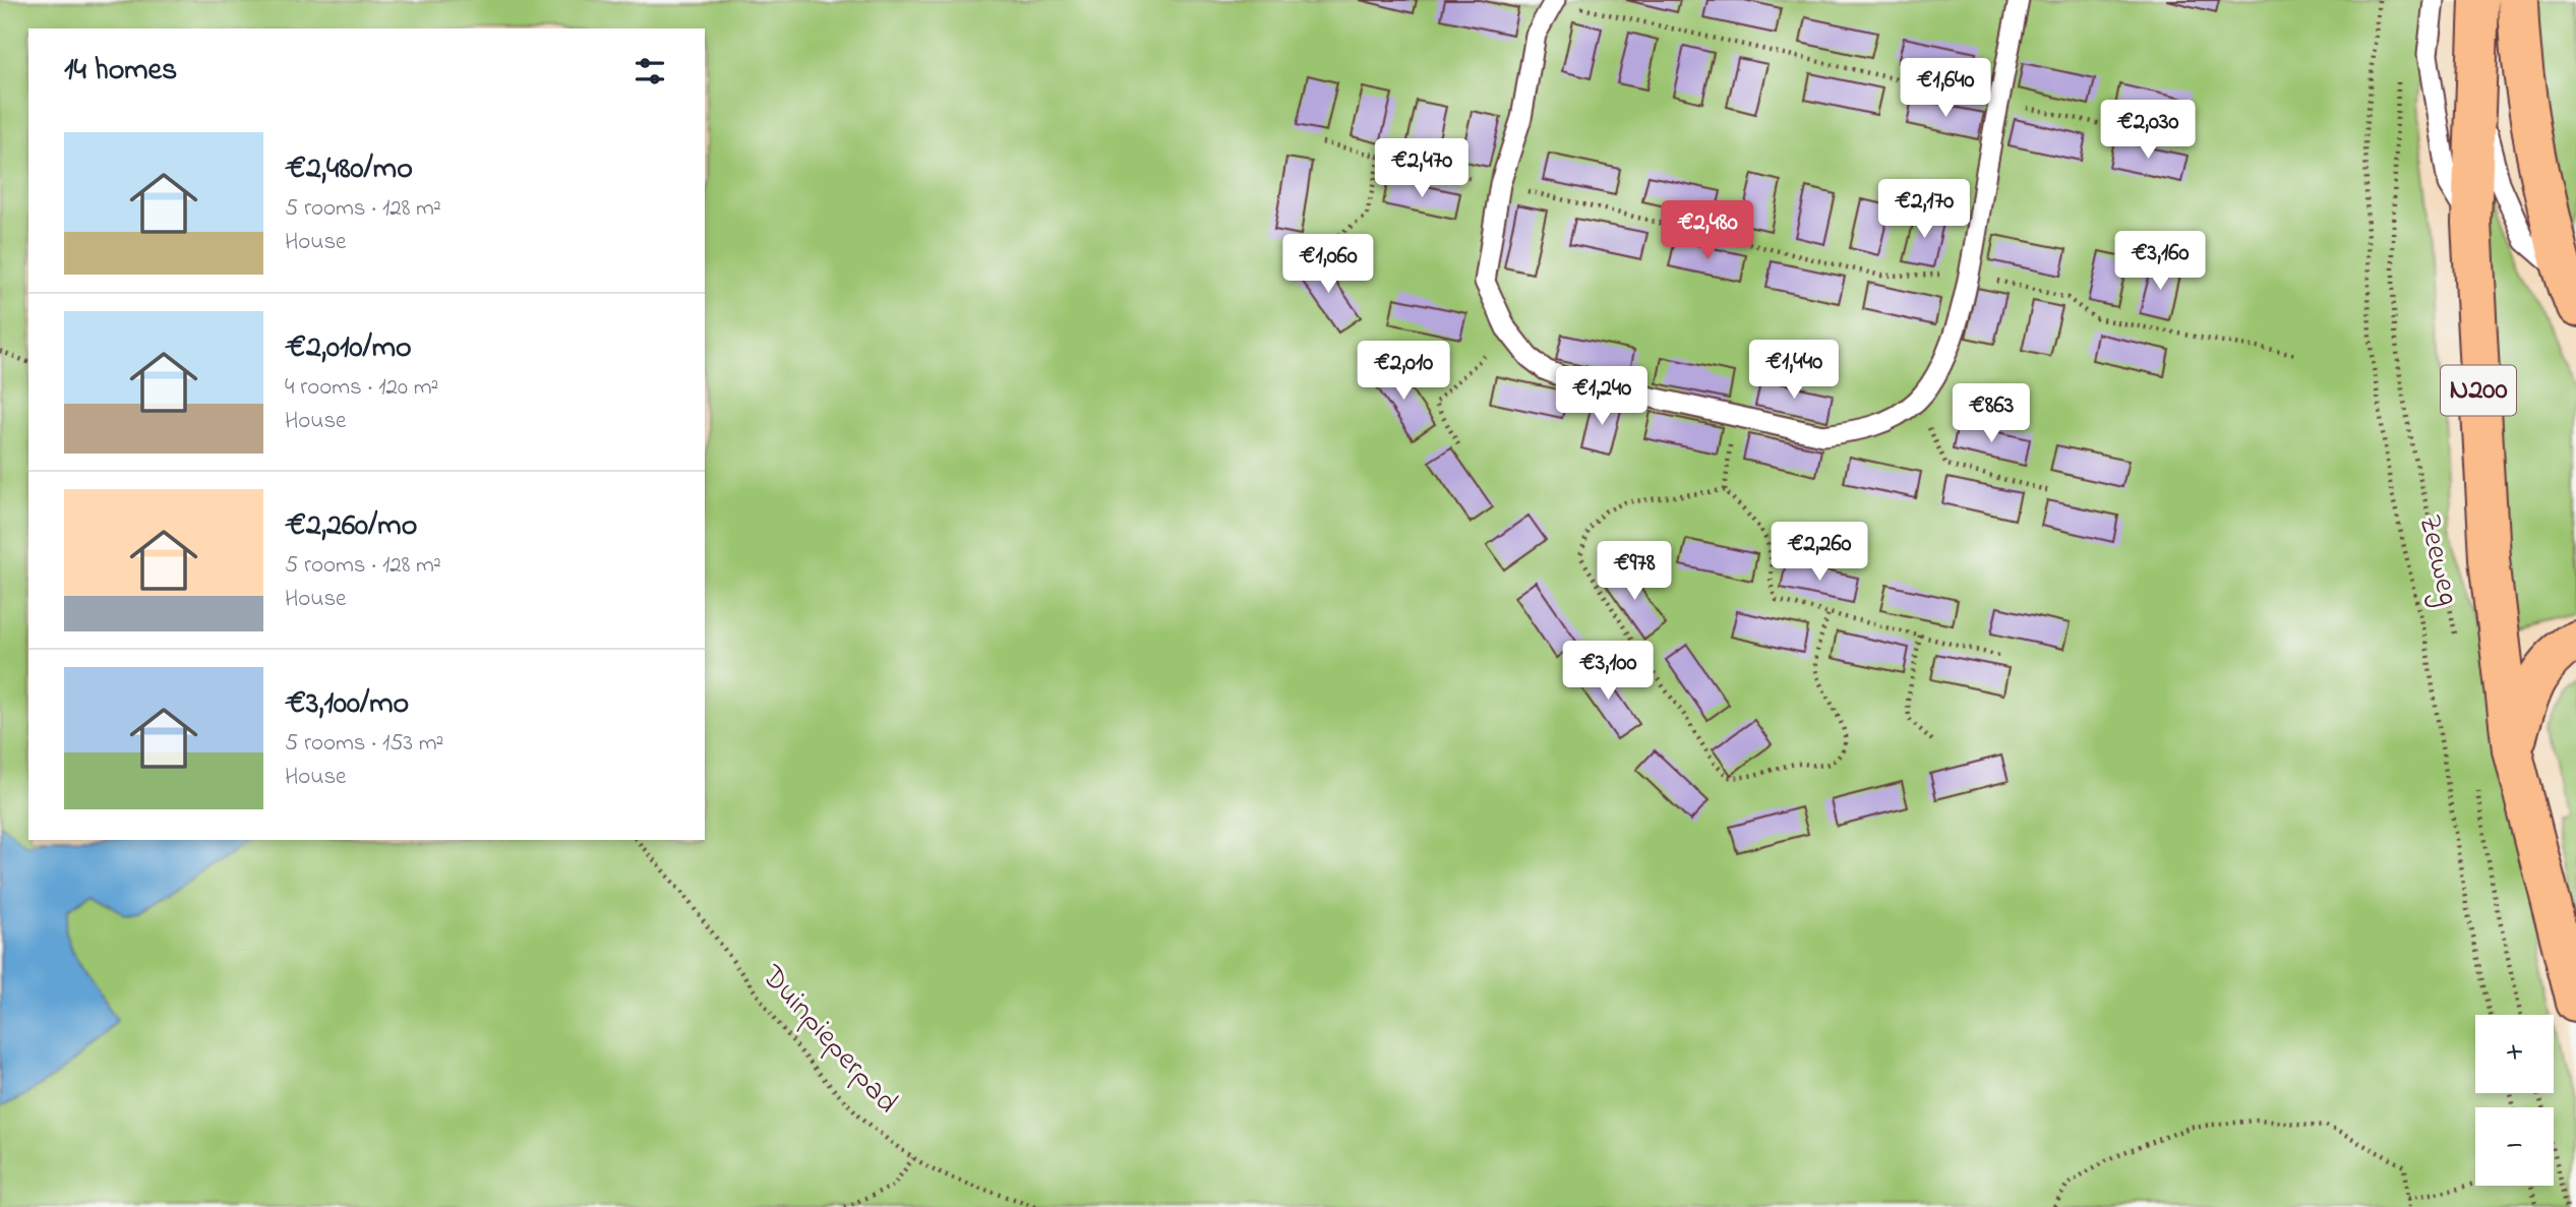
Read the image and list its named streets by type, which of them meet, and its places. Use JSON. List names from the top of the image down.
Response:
{
  "streets": {
    "main road": ["N200", "Zeeweg"],
    "path": ["Duinpieperpad"]
  },
  "page": {
    "heading": "14 homes",
    "price": [
      "€1,640",
      "€2,030",
      "€2,470",
      "€2,170",
      "€2,480",
      "€3,160",
      "€1,060",
      "€1,440",
      "€2,010",
      "€1,240",
      "€863",
      "€2,260",
      "€978",
      "€3,100"
    ],
    "list": [
      {
        "name": "€2,480/mo",
        "note": "5 rooms · 128 m² · House"
      },
      {
        "name": "€2,010/mo",
        "note": "4 rooms · 120 m² · House"
      },
      {
        "name": "€2,260/mo",
        "note": "5 rooms · 128 m² · House"
      },
      {
        "name": "€3,100/mo",
        "note": "5 rooms · 153 m² · House"
      }
    ],
    "map_buttons": ["+", "−"]
  }
}
